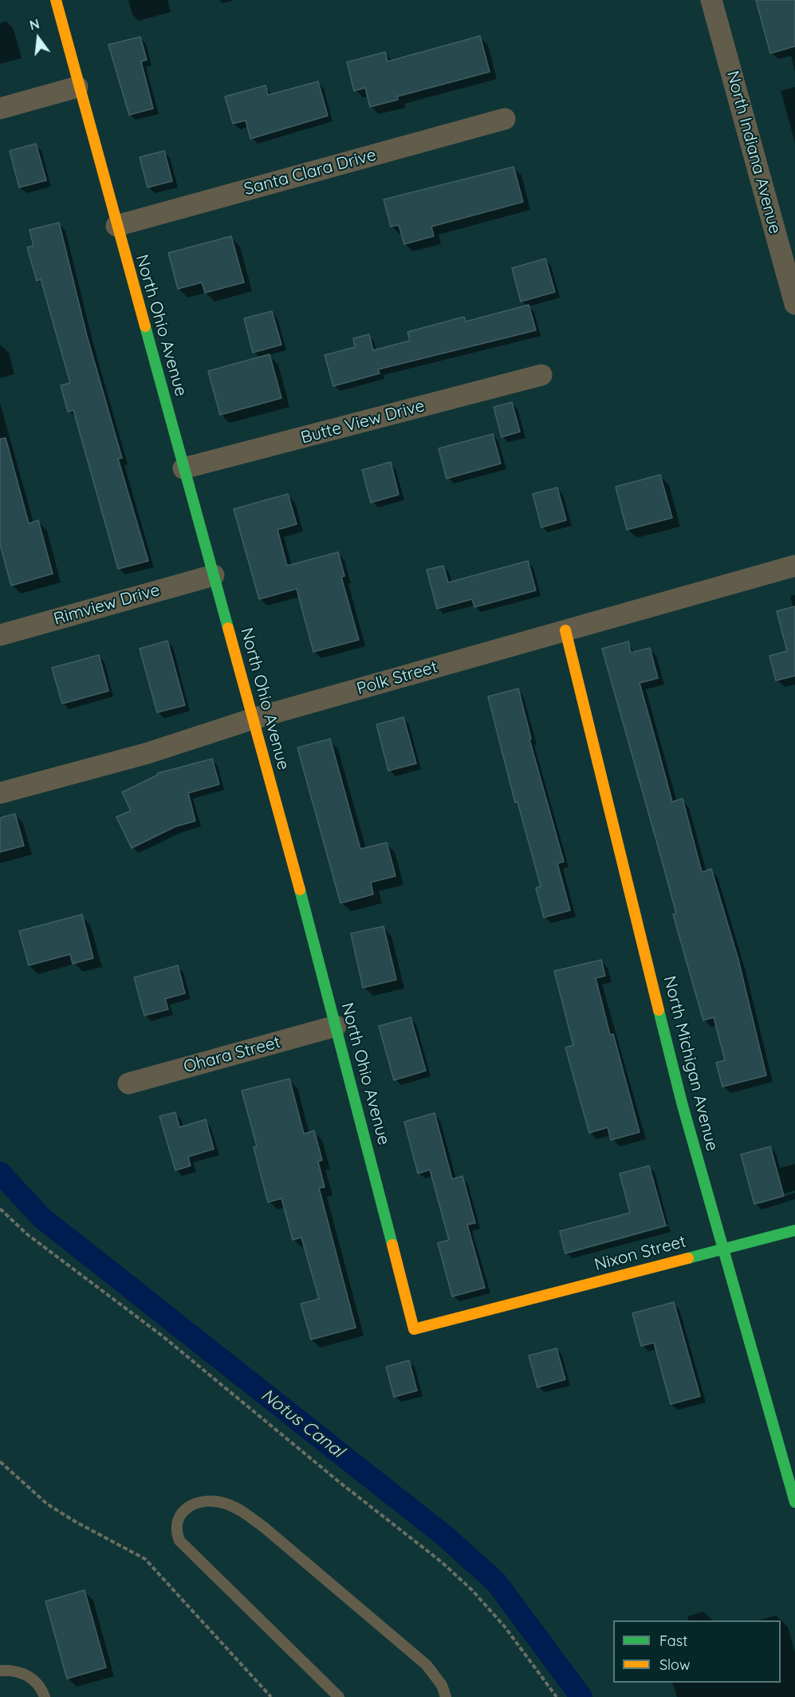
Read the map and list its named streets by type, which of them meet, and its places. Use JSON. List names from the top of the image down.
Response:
{
  "streets": {
    "street": [
      "North Indiana Avenue",
      "Santa Clara Drive",
      "North Ohio Avenue",
      "Butte View Drive",
      "Rimview Drive",
      "Polk Street",
      "Ohara Street",
      "North Michigan Avenue",
      "Nixon Street"
    ]
  },
  "crossings": [
    ["Santa Clara Drive", "North Ohio Avenue"],
    ["North Ohio Avenue", "Butte View Drive"],
    ["North Ohio Avenue", "Rimview Drive"],
    ["North Ohio Avenue", "Polk Street"],
    ["North Ohio Avenue", "Ohara Street"],
    ["North Ohio Avenue", "Nixon Street"],
    ["Polk Street", "North Michigan Avenue"],
    ["North Michigan Avenue", "Nixon Street"]
  ],
  "water": ["Notus Canal"],
  "legend": ["Fast", "Slow"],
  "north": "top"
}
